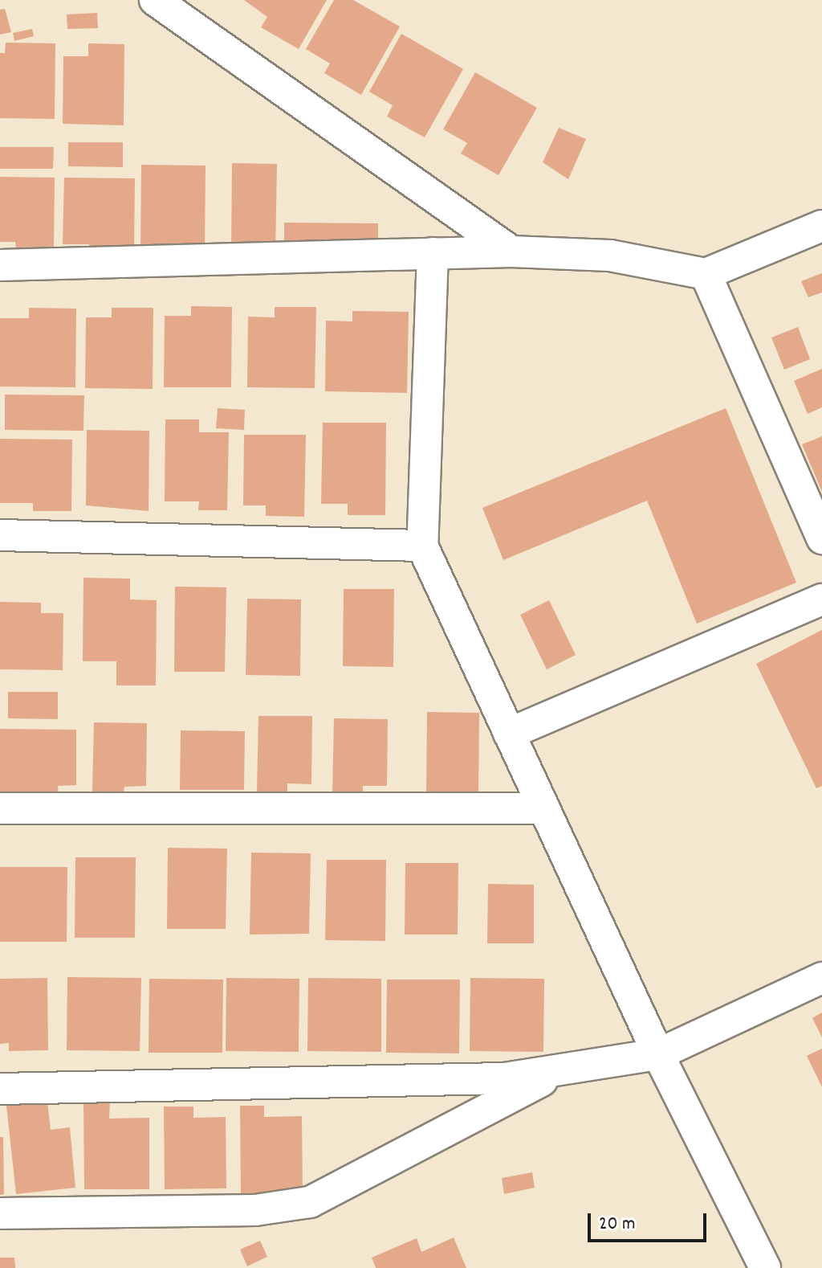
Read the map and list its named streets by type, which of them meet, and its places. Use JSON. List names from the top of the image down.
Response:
{
  "scale_bar": "20 m"
}
